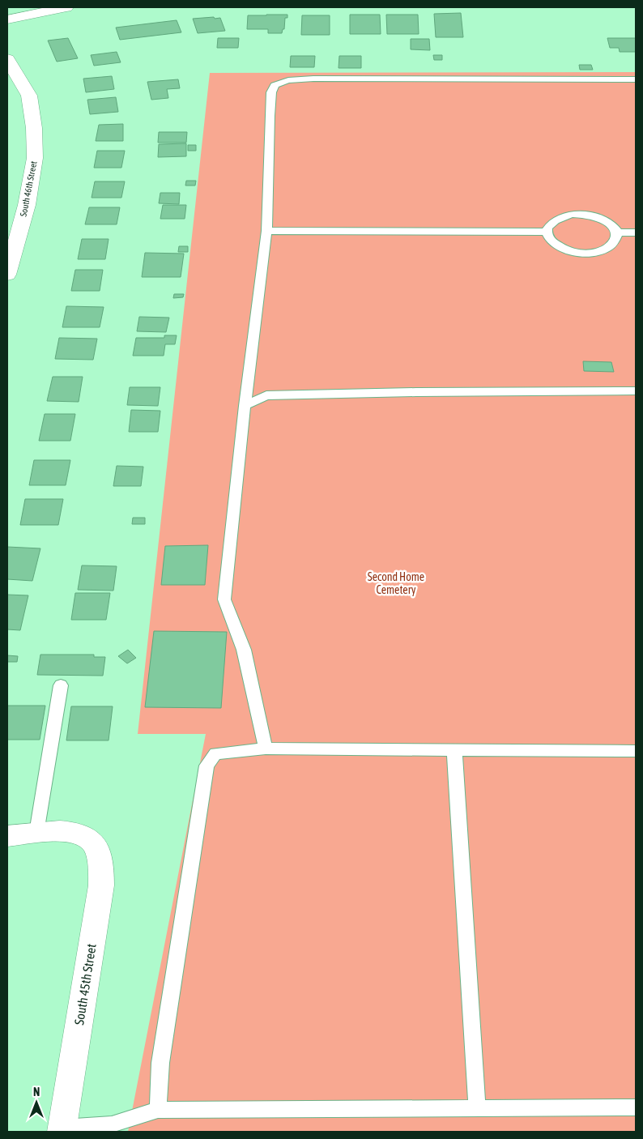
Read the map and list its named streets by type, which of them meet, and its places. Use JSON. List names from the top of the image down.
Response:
{
  "streets": {
    "street": ["South 46th Street", "South 45th Street"]
  },
  "parks": ["Second Home Cemetery"],
  "north": "top"
}
